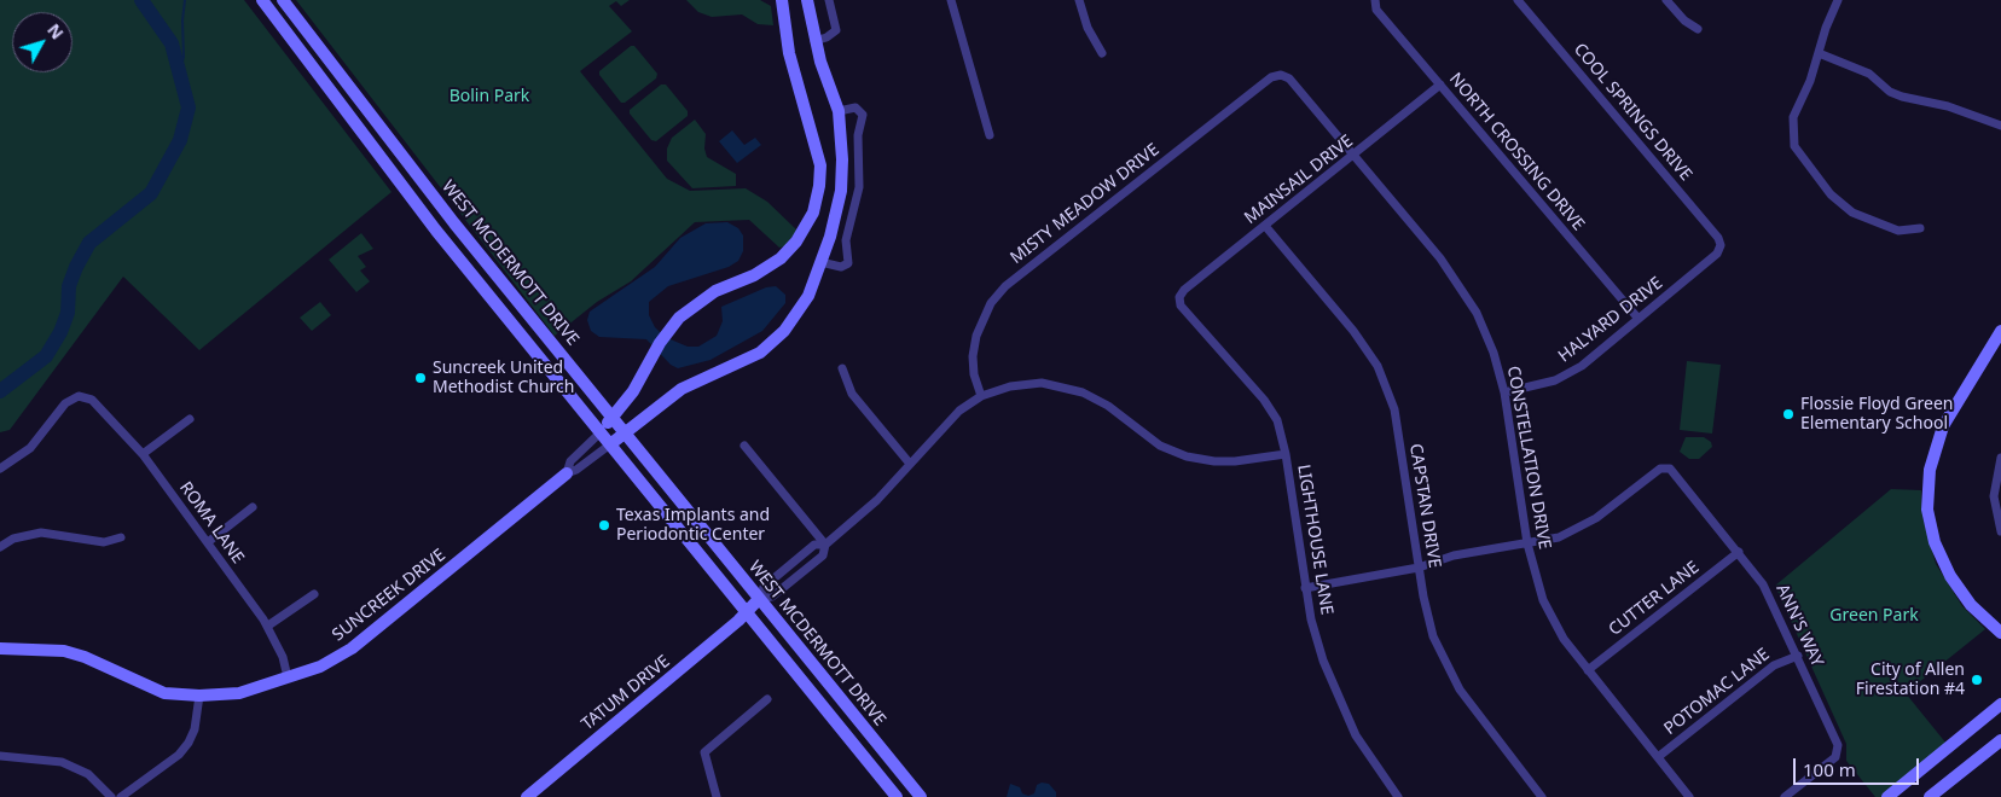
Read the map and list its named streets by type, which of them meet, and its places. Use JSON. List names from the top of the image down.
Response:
{
  "streets": {
    "street": [
      "COOL SPRINGS DRIVE",
      "NORTH CROSSING DRIVE",
      "MAINSAIL DRIVE",
      "MISTY MEADOW DRIVE",
      "WEST MCDERMOTT DRIVE",
      "HALYARD DRIVE",
      "CONSTELLATION DRIVE",
      "CAPSTAN DRIVE",
      "ROMA LANE",
      "LIGHTHOUSE LANE",
      "SUNCREEK DRIVE",
      "CUTTER LANE",
      "ANN'S WAY",
      "POTOMAC LANE",
      "TATUM DRIVE"
    ]
  },
  "crossings": [
    ["COOL SPRINGS DRIVE", "HALYARD DRIVE"],
    ["NORTH CROSSING DRIVE", "MAINSAIL DRIVE"],
    ["NORTH CROSSING DRIVE", "HALYARD DRIVE"],
    ["MAINSAIL DRIVE", "CONSTELLATION DRIVE"],
    ["MAINSAIL DRIVE", "CAPSTAN DRIVE"],
    ["MAINSAIL DRIVE", "LIGHTHOUSE LANE"],
    ["MISTY MEADOW DRIVE", "CONSTELLATION DRIVE"],
    ["WEST MCDERMOTT DRIVE", "SUNCREEK DRIVE"],
    ["WEST MCDERMOTT DRIVE", "TATUM DRIVE"],
    ["HALYARD DRIVE", "CONSTELLATION DRIVE"],
    ["CONSTELLATION DRIVE", "CUTTER LANE"],
    ["CONSTELLATION DRIVE", "ANN'S WAY"],
    ["CONSTELLATION DRIVE", "POTOMAC LANE"],
    ["ROMA LANE", "SUNCREEK DRIVE"],
    ["CUTTER LANE", "ANN'S WAY"],
    ["ANN'S WAY", "POTOMAC LANE"]
  ],
  "parks": ["Bolin Park", "Green Park"],
  "places": [
    "Suncreek United Methodist Church",
    "Flossie Floyd Green Elementary School",
    "Texas Implants and Periodontic Center",
    "City of Allen Firestation #4"
  ],
  "scale_bar": "100 m",
  "north": "top right"
}
